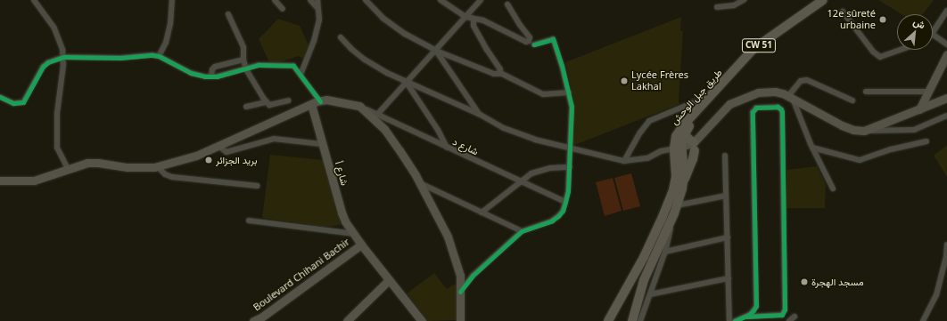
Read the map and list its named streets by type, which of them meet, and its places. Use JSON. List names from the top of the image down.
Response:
{
  "streets": {
    "main road": [
      "CW 51",
      "طريق جبل الوحش",
      "شارع أ",
      "Boulevard Chihani Bachir"
    ],
    "street": ["شارع د"]
  },
  "crossings": [
    ["شارع أ", "Boulevard Chihani Bachir"]
  ],
  "places": [
    "12e sûreté urbaine",
    "Lycée Frères Lakhal",
    "بريد الجزائر",
    "مسجد الهجرة"
  ],
  "north": "top right"
}
